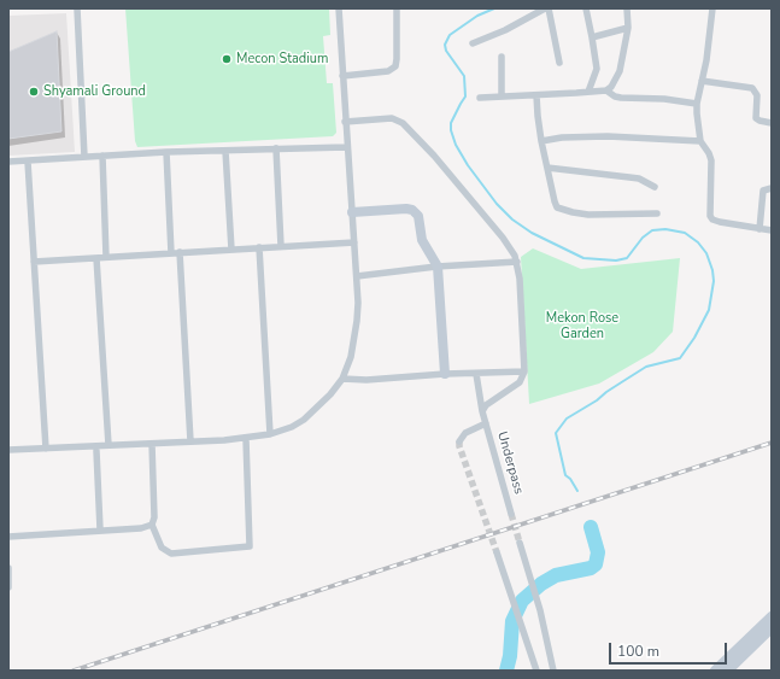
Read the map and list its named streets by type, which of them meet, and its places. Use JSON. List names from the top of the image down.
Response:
{
  "streets": {
    "street": ["Underpass"]
  },
  "parks": ["Mekon Rose Garden"],
  "places": ["Mecon Stadium", "Shyamali Ground"],
  "scale_bar": "100 m"
}
